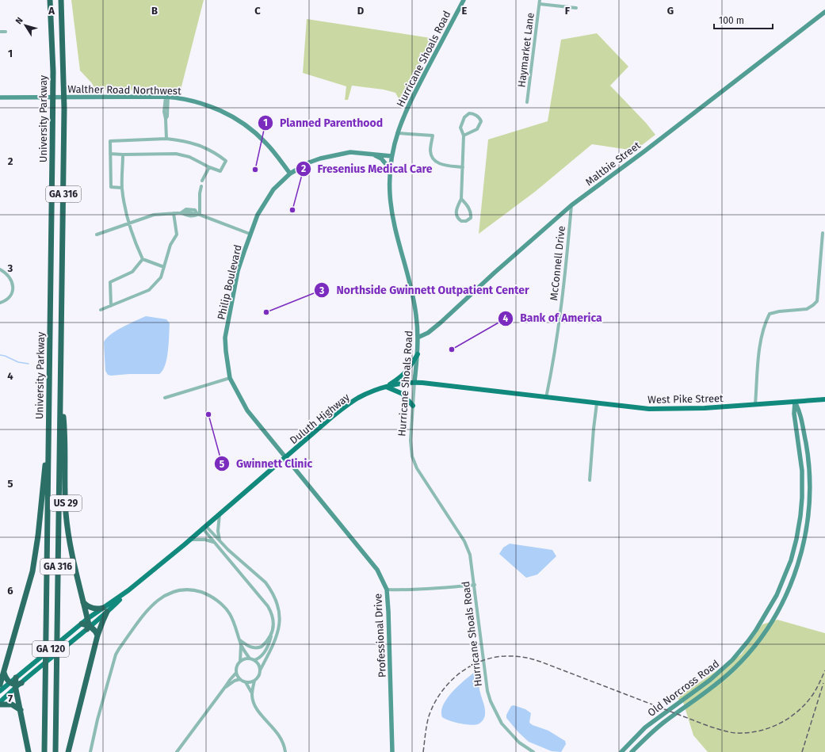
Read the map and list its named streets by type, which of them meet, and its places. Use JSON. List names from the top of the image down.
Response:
{
  "streets": {
    "highway": ["University Parkway", "GA 316", "US 29"],
    "main road": ["West Pike Street", "Duluth Highway", "GA 120"],
    "street": [
      "Haymarket Lane",
      "Hurricane Shoals Road",
      "Walther Road Northwest",
      "Maltbie Street",
      "McConnell Drive",
      "Philip Boulevard",
      "Professional Drive",
      "Old Norcross Road"
    ]
  },
  "crossings": [
    ["Hurricane Shoals Road", "Maltbie Street"],
    ["Hurricane Shoals Road", "Philip Boulevard"],
    ["Hurricane Shoals Road", "Duluth Highway"],
    ["Walther Road Northwest", "Philip Boulevard"],
    ["University Parkway", "US 29"],
    ["Maltbie Street", "McConnell Drive"],
    ["McConnell Drive", "West Pike Street"],
    ["McConnell Drive", "Duluth Highway"],
    ["Philip Boulevard", "Duluth Highway"],
    ["Philip Boulevard", "Professional Drive"],
    ["West Pike Street", "Duluth Highway"],
    ["West Pike Street", "Old Norcross Road"],
    ["Duluth Highway", "US 29"],
    ["Duluth Highway", "Professional Drive"]
  ],
  "places": [
    "Planned Parenthood",
    "Fresenius Medical Care",
    "Northside Gwinnett Outpatient Center",
    "Bank of America",
    "Gwinnett Clinic"
  ],
  "scale_bar": "100 m",
  "north": "top left",
  "grid": {
    "columns": [
      "A",
      "B",
      "C",
      "D",
      "E",
      "F",
      "G"
    ],
    "rows": [
      "1",
      "2",
      "3",
      "4",
      "5",
      "6",
      "7"
    ]
  }
}
